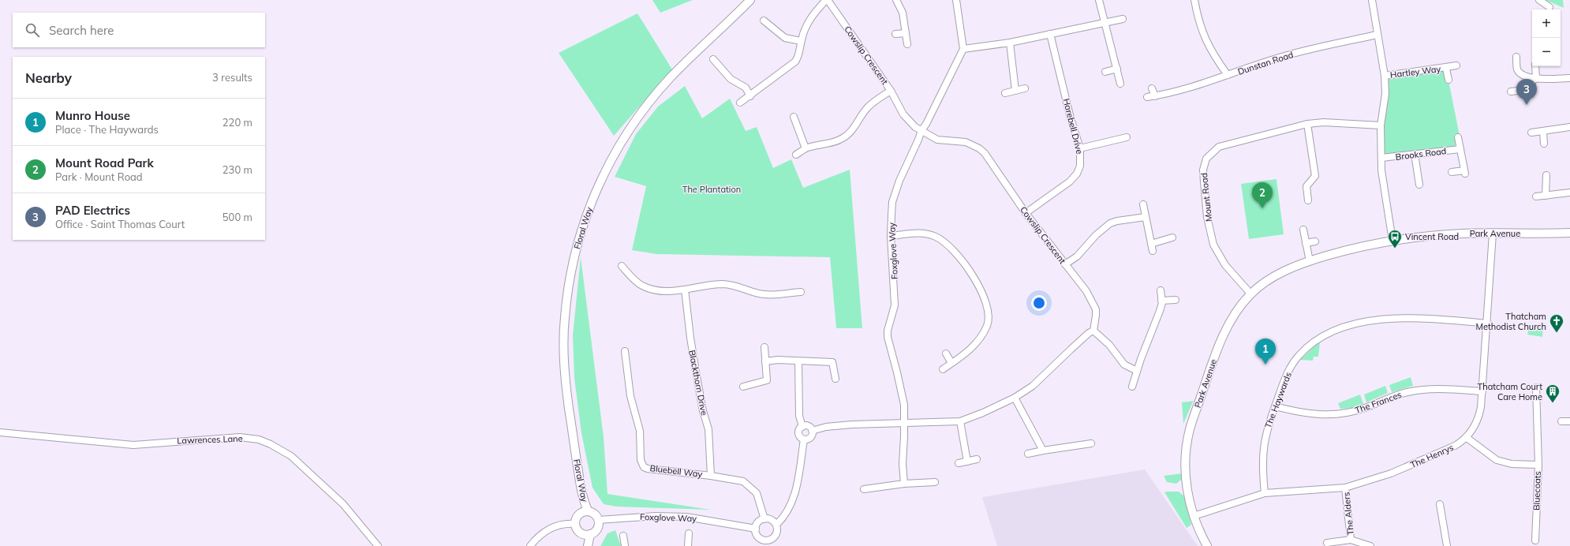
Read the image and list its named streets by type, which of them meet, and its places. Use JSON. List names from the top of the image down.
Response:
{
  "streets": {
    "street": [
      "Cowslip Crescent",
      "Dunstan Road",
      "Hartley Way",
      "Harebell Drive",
      "Brooks Road",
      "Mount Road",
      "Floral Way",
      "Park Avenue",
      "Foxglove Way",
      "Blackthorn Drive",
      "The Haywards",
      "The Frances",
      "Lawrences Lane",
      "The Henrys",
      "Bluebell Way",
      "Bluecoats",
      "The Alders"
    ]
  },
  "crossings": [
    ["Cowslip Crescent", "Harebell Drive"],
    ["Cowslip Crescent", "Foxglove Way"],
    ["Mount Road", "Park Avenue"],
    ["Floral Way", "Foxglove Way"],
    ["Park Avenue", "The Henrys"],
    ["Foxglove Way", "Bluebell Way"],
    ["Blackthorn Drive", "Bluebell Way"],
    ["The Haywards", "The Frances"],
    ["The Haywards", "The Henrys"],
    ["The Frances", "The Henrys"],
    ["The Henrys", "Bluecoats"],
    ["The Henrys", "The Alders"]
  ],
  "parks": ["The Plantation"],
  "places": {
    "bus stop": ["Vincent Road"],
    "church": ["Thatcham Methodist Church"],
    "building": ["Thatcham Court Care Home"]
  },
  "page": {
    "map_buttons": ["+", "−"],
    "search": "Search here",
    "heading": ["Nearby", "3 results"],
    "pins": ["3", "2", "1"],
    "list": [
      {
        "mark": "1",
        "name": "Munro House",
        "note": "Place · The Haywards",
        "value": "220 m"
      },
      {
        "mark": "2",
        "name": "Mount Road Park",
        "note": "Park · Mount Road",
        "value": "230 m"
      },
      {
        "mark": "3",
        "name": "PAD Electrics",
        "note": "Office · Saint Thomas Court",
        "value": "500 m"
      }
    ]
  }
}
